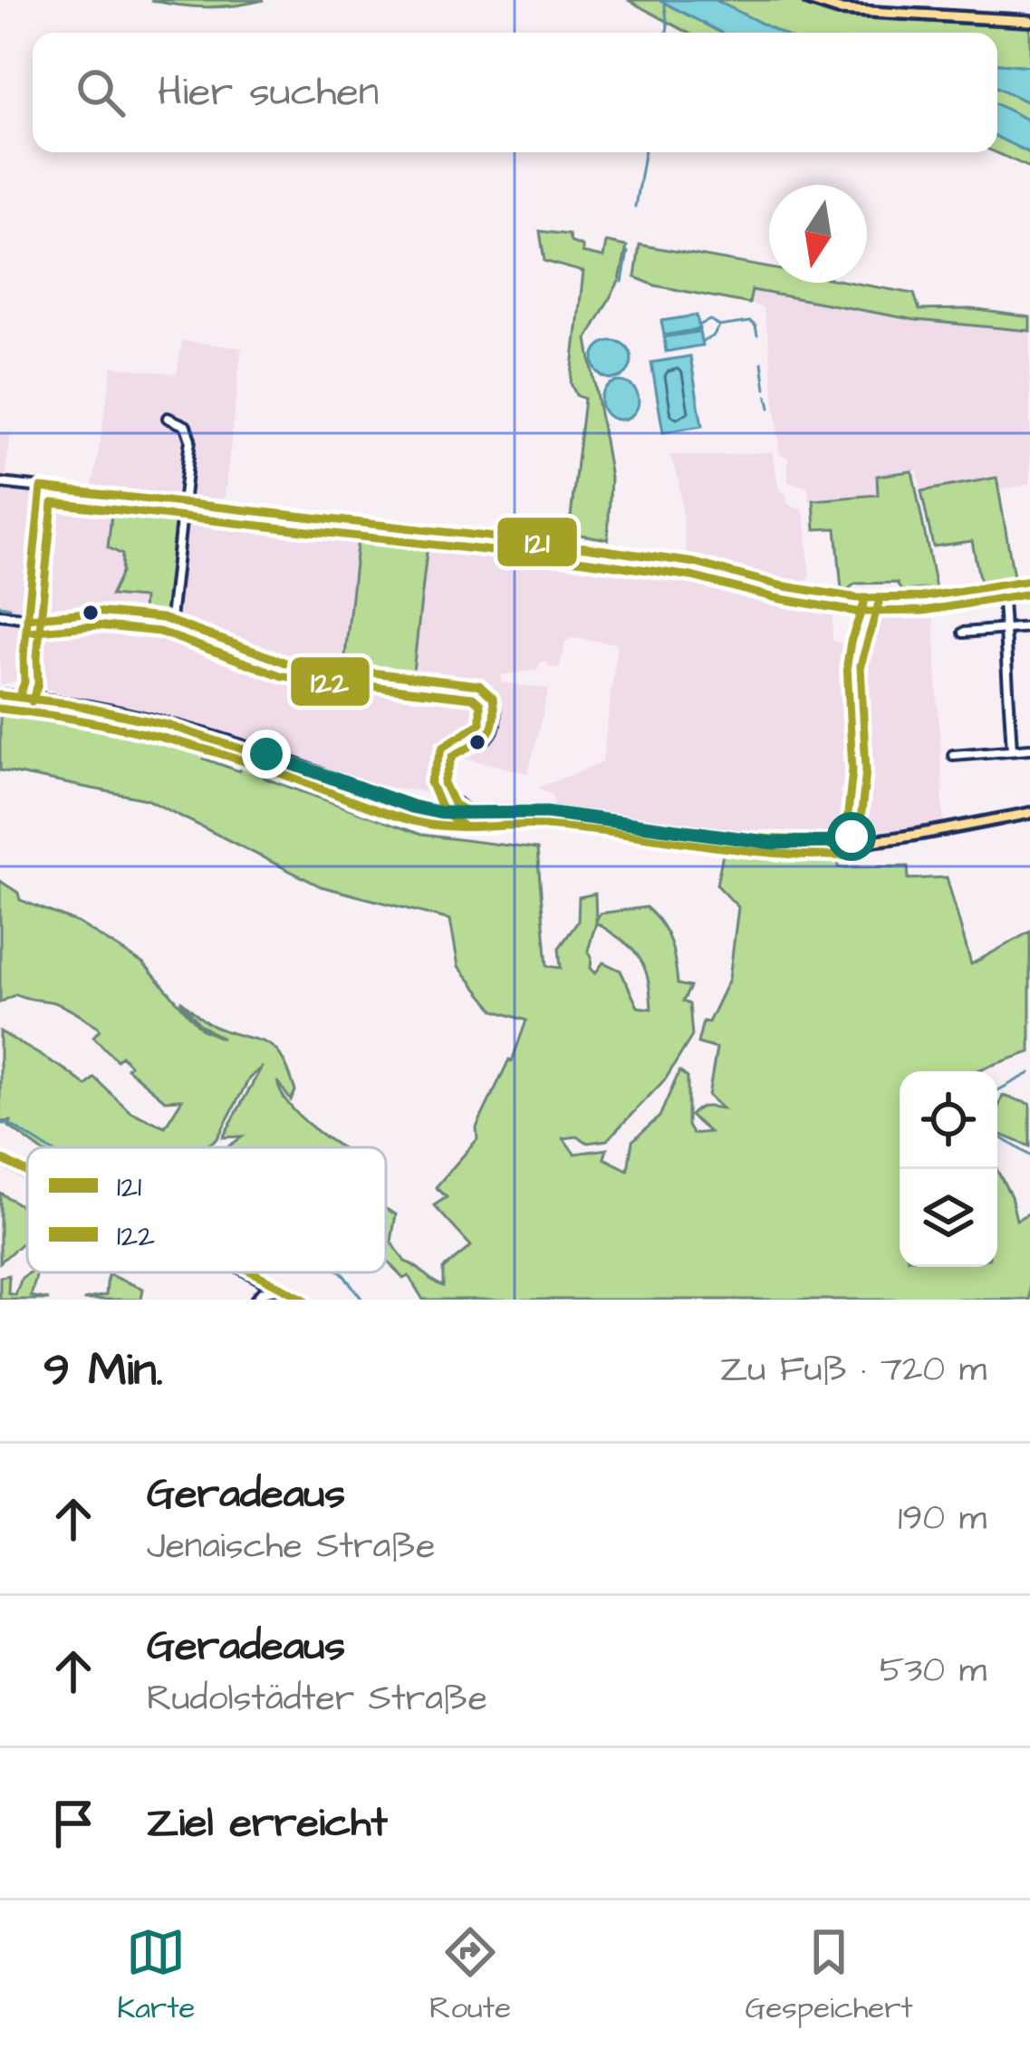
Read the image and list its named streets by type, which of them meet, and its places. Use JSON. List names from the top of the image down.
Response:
{
  "lines": ["transit line 121", "transit line 122"],
  "legend": ["121", "122"],
  "north": "bottom",
  "page": {
    "search": "Hier suchen",
    "heading": ["9 Min.", "Zu Fuß · 720 m"],
    "list": [
      ["Geradeaus", "Jenaische Straße", "190 m"],
      ["Geradeaus", "Rudolstädter Straße", "530 m"],
      "Ziel erreicht"
    ],
    "nav": ["Karte", "Route", "Gespeichert"]
  }
}
